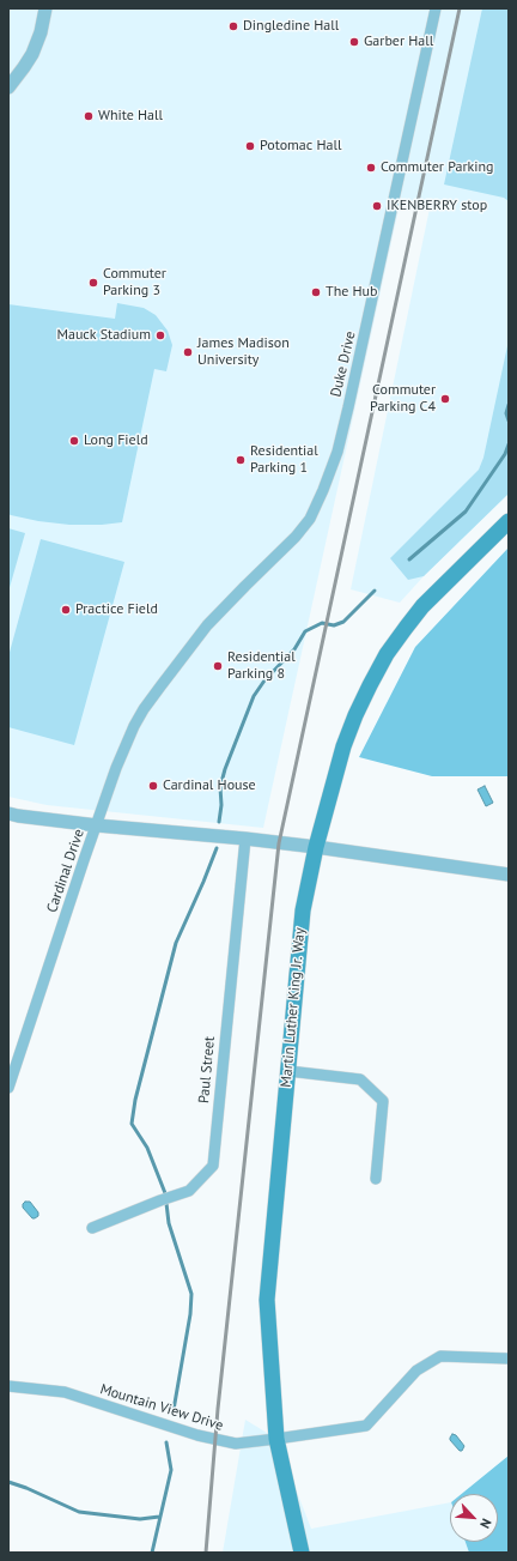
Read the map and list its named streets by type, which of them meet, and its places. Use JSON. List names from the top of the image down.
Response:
{
  "streets": {
    "main road": ["Martin Luther King Jr. Way"],
    "street": [
      "Duke Drive",
      "Cardinal Drive",
      "Paul Street",
      "Mountain View Drive"
    ]
  },
  "crossings": [
    ["Duke Drive", "Cardinal Drive"],
    ["Martin Luther King Jr. Way", "Mountain View Drive"]
  ],
  "places": [
    "Dingledine Hall",
    "Garber Hall",
    "White Hall",
    "Potomac Hall",
    "Commuter Parking",
    "IKENBERRY stop",
    "Commuter Parking 3",
    "The Hub",
    "Mauck Stadium",
    "James Madison University",
    "Commuter Parking C4",
    "Long Field",
    "Residential Parking 1",
    "Practice Field",
    "Residential Parking 8",
    "Cardinal House"
  ],
  "north": "bottom right"
}
